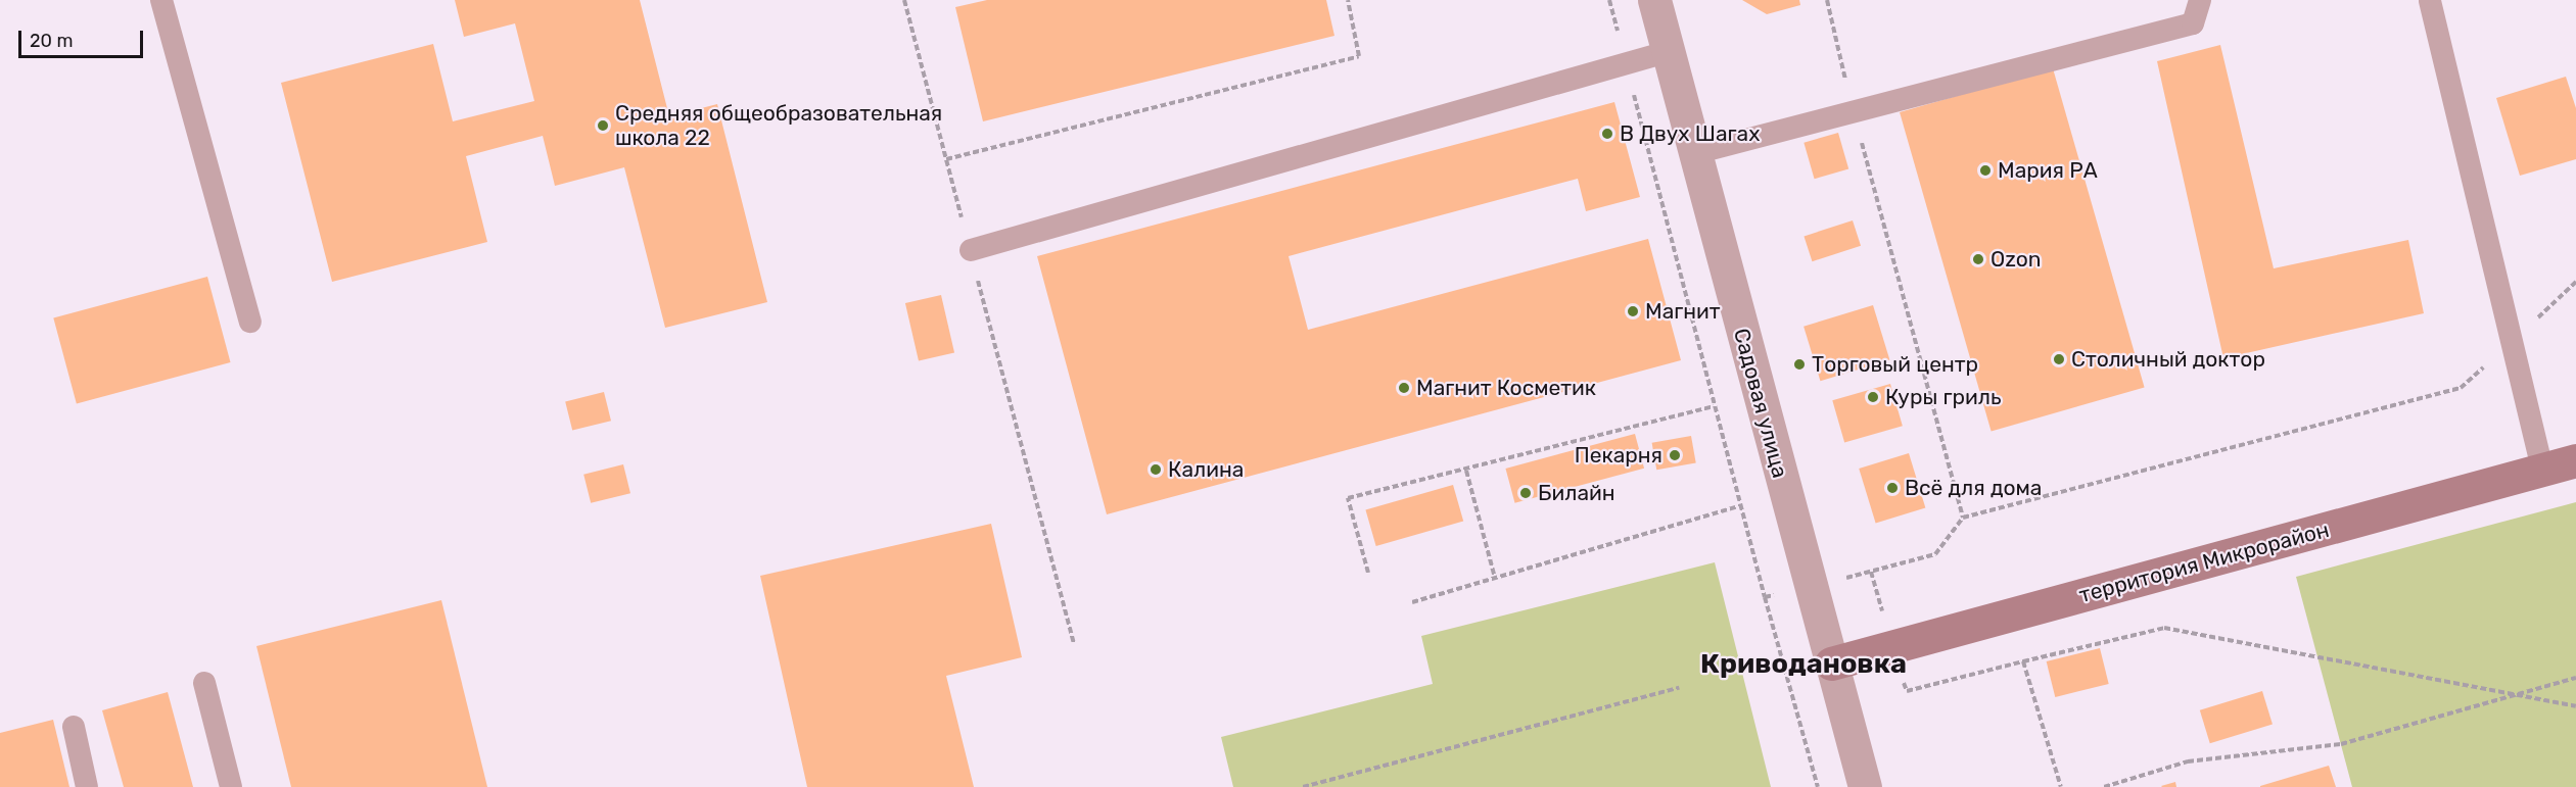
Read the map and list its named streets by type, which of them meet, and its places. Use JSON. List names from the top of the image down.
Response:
{
  "streets": {
    "main road": ["территория Микрорайон"],
    "street": ["Садовая улица"]
  },
  "crossings": [
    ["Садовая улица", "территория Микрорайон"]
  ],
  "districts": ["Криводановка"],
  "places": [
    "Средняя общеобразовательная школа 22",
    "В Двух Шагах",
    "Мария РА",
    "Ozon",
    "Магнит",
    "Столичный доктор",
    "Торговый центр",
    "Магнит Косметик",
    "Куры гриль",
    "Пекарня",
    "Калина",
    "Всё для дома",
    "Билайн"
  ],
  "scale_bar": "20 m"
}
